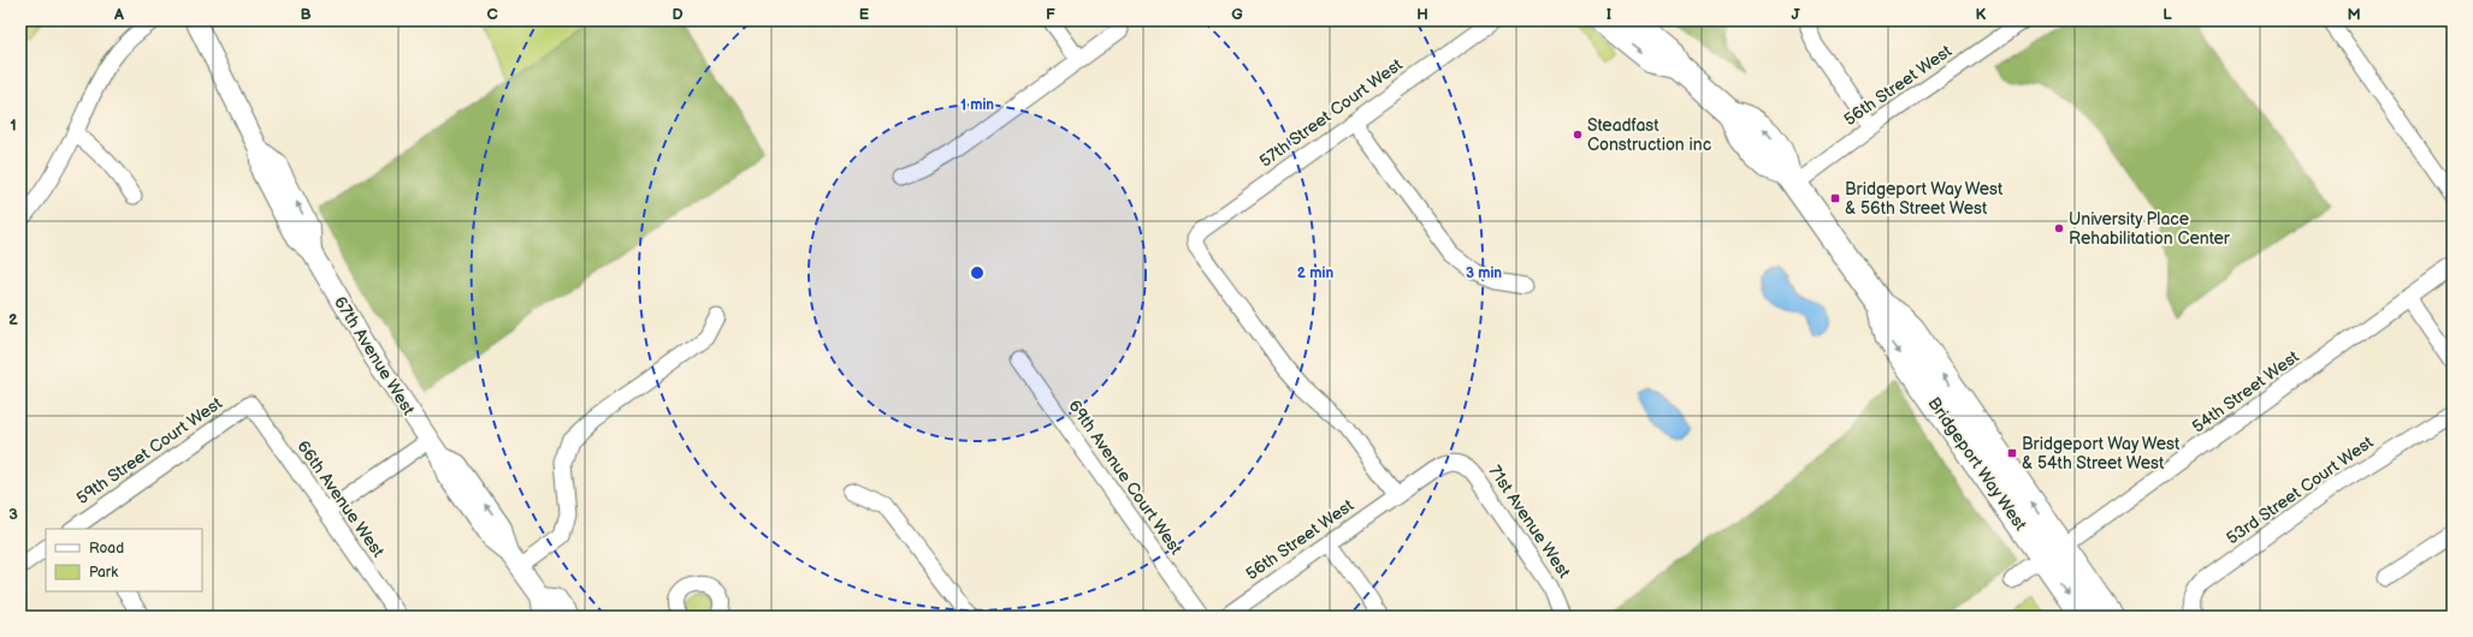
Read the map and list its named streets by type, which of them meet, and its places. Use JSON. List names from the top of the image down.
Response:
{
  "streets": {
    "main road": ["Bridgeport Way West"],
    "street": [
      "56th Street West",
      "57th Street Court West",
      "67th Avenue West",
      "54th Street West",
      "59th Street Court West",
      "69th Avenue Court West",
      "53rd Street Court West",
      "66th Avenue West",
      "71st Avenue West"
    ]
  },
  "crossings": [
    ["56th Street West", "57th Street Court West"],
    ["56th Street West", "Bridgeport Way West"],
    ["56th Street West", "71st Avenue West"],
    ["54th Street West", "Bridgeport Way West"],
    ["59th Street Court West", "66th Avenue West"]
  ],
  "places": {
    "other": ["Steadfast Construction inc", "University Place Rehabilitation Center"],
    "transit": ["Bridgeport Way West & 56th Street West", "Bridgeport Way West & 54th Street West"]
  },
  "legend": ["Road", "Park"],
  "grid": {
    "columns": [
      "A",
      "B",
      "C",
      "D",
      "E",
      "F",
      "G",
      "H",
      "I",
      "J",
      "K",
      "L",
      "M"
    ],
    "rows": ["1", "2", "3"]
  },
  "rings": ["1 min", "2 min", "3 min"]
}
